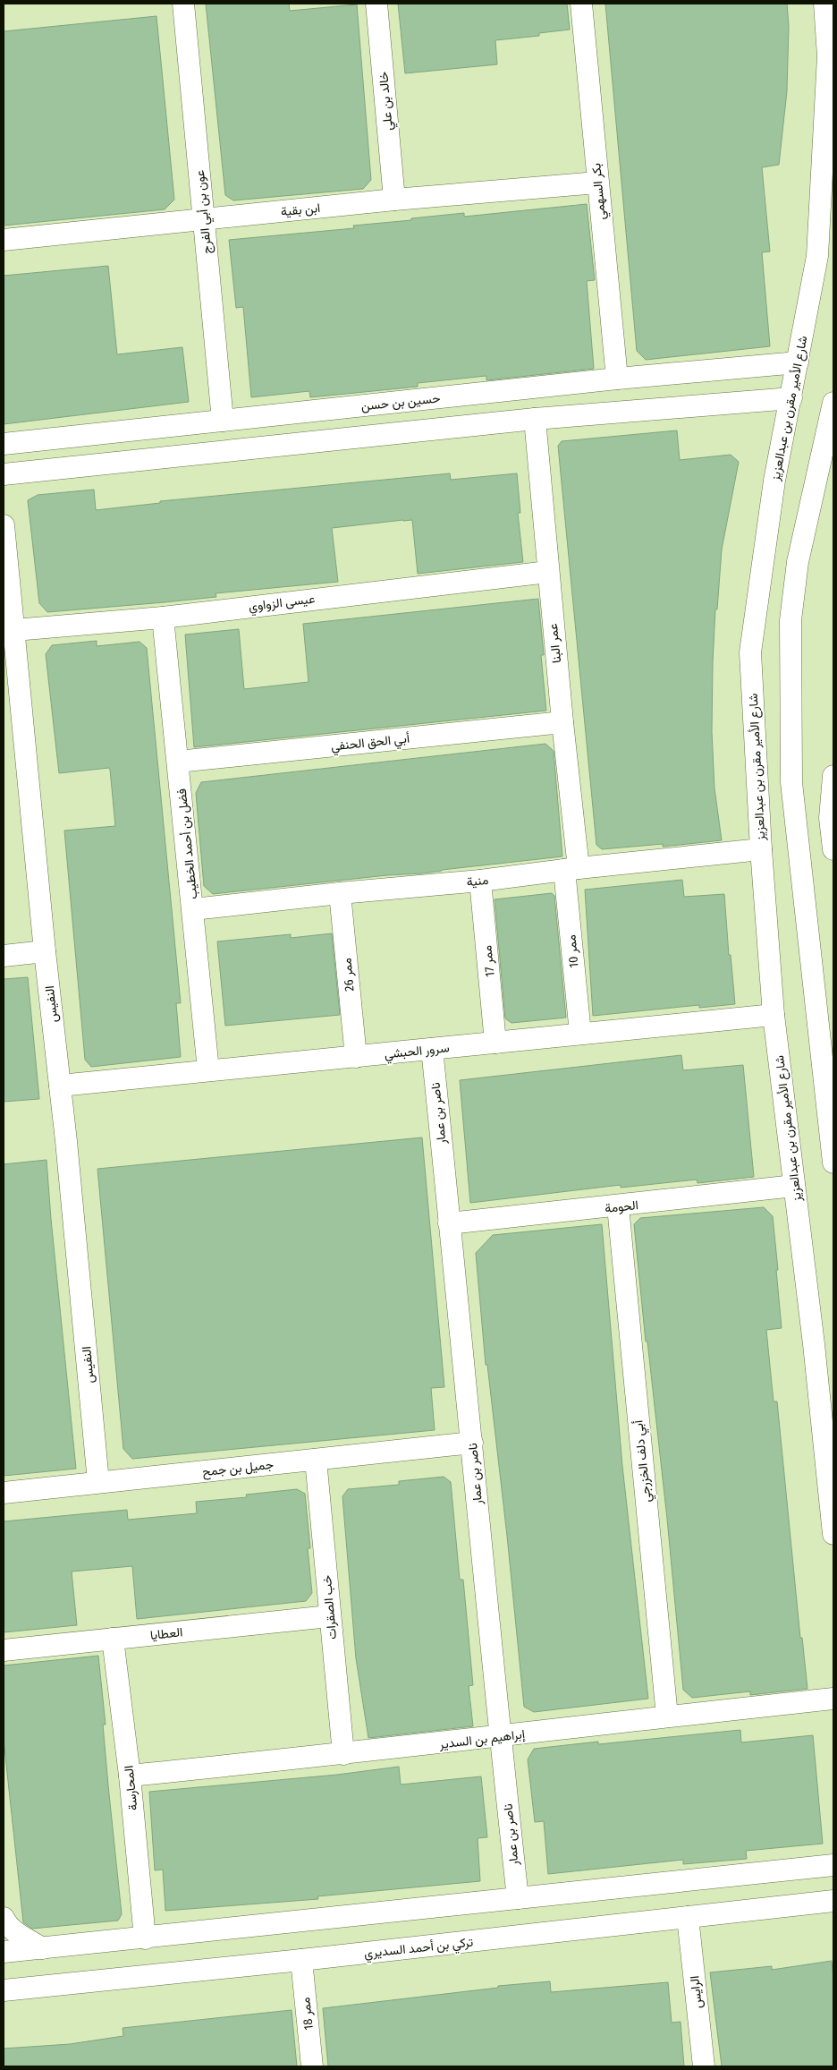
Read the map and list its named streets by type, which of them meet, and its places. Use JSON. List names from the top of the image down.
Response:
{
  "streets": {
    "street": [
      "خالد بن علي",
      "بكر السهمي",
      "ابن بقية",
      "عون بن أبي الفرج",
      "حسين بن حسن",
      "شارع الأمير مقرن بن عبدالعزيز",
      "عيسى الزواوي",
      "عمر البنا",
      "أبي الحق الحنفي",
      "فضل بن أحمد الخطيب",
      "منية",
      "ممر 10",
      "ممر 17",
      "ممر 26",
      "النفيس",
      "سرور الحبشي",
      "ناصر بن عمار",
      "الحومة",
      "أبي دلف الخزرجي",
      "جميل بن جمح",
      "خب الصقرات",
      "العطايا",
      "إبراهيم بن السدير",
      "المحارسة",
      "تركي بن أحمد السديري",
      "الرايس",
      "ممر 18"
    ]
  },
  "crossings": [
    ["خالد بن علي", "ابن بقية"],
    ["بكر السهمي", "ابن بقية"],
    ["بكر السهمي", "حسين بن حسن"],
    ["ابن بقية", "عون بن أبي الفرج"],
    ["عون بن أبي الفرج", "حسين بن حسن"],
    ["حسين بن حسن", "شارع الأمير مقرن بن عبدالعزيز"],
    ["شارع الأمير مقرن بن عبدالعزيز", "منية"],
    ["شارع الأمير مقرن بن عبدالعزيز", "سرور الحبشي"],
    ["شارع الأمير مقرن بن عبدالعزيز", "الحومة"],
    ["عيسى الزواوي", "عمر البنا"],
    ["عيسى الزواوي", "فضل بن أحمد الخطيب"],
    ["عيسى الزواوي", "النفيس"],
    ["عمر البنا", "أبي الحق الحنفي"],
    ["عمر البنا", "منية"],
    ["عمر البنا", "ممر 10"],
    ["أبي الحق الحنفي", "فضل بن أحمد الخطيب"],
    ["فضل بن أحمد الخطيب", "منية"],
    ["فضل بن أحمد الخطيب", "سرور الحبشي"],
    ["منية", "ممر 10"],
    ["منية", "ممر 17"],
    ["منية", "ممر 26"],
    ["ممر 10", "سرور الحبشي"],
    ["ممر 17", "سرور الحبشي"],
    ["ممر 26", "سرور الحبشي"],
    ["النفيس", "سرور الحبشي"],
    ["النفيس", "جميل بن جمح"],
    ["سرور الحبشي", "ناصر بن عمار"],
    ["ناصر بن عمار", "الحومة"],
    ["ناصر بن عمار", "جميل بن جمح"],
    ["ناصر بن عمار", "إبراهيم بن السدير"],
    ["الحومة", "أبي دلف الخزرجي"],
    ["أبي دلف الخزرجي", "إبراهيم بن السدير"],
    ["جميل بن جمح", "خب الصقرات"],
    ["خب الصقرات", "العطايا"],
    ["خب الصقرات", "إبراهيم بن السدير"],
    ["العطايا", "المحارسة"],
    ["إبراهيم بن السدير", "المحارسة"],
    ["تركي بن أحمد السديري", "الرايس"],
    ["تركي بن أحمد السديري", "ممر 18"]
  ]
}
